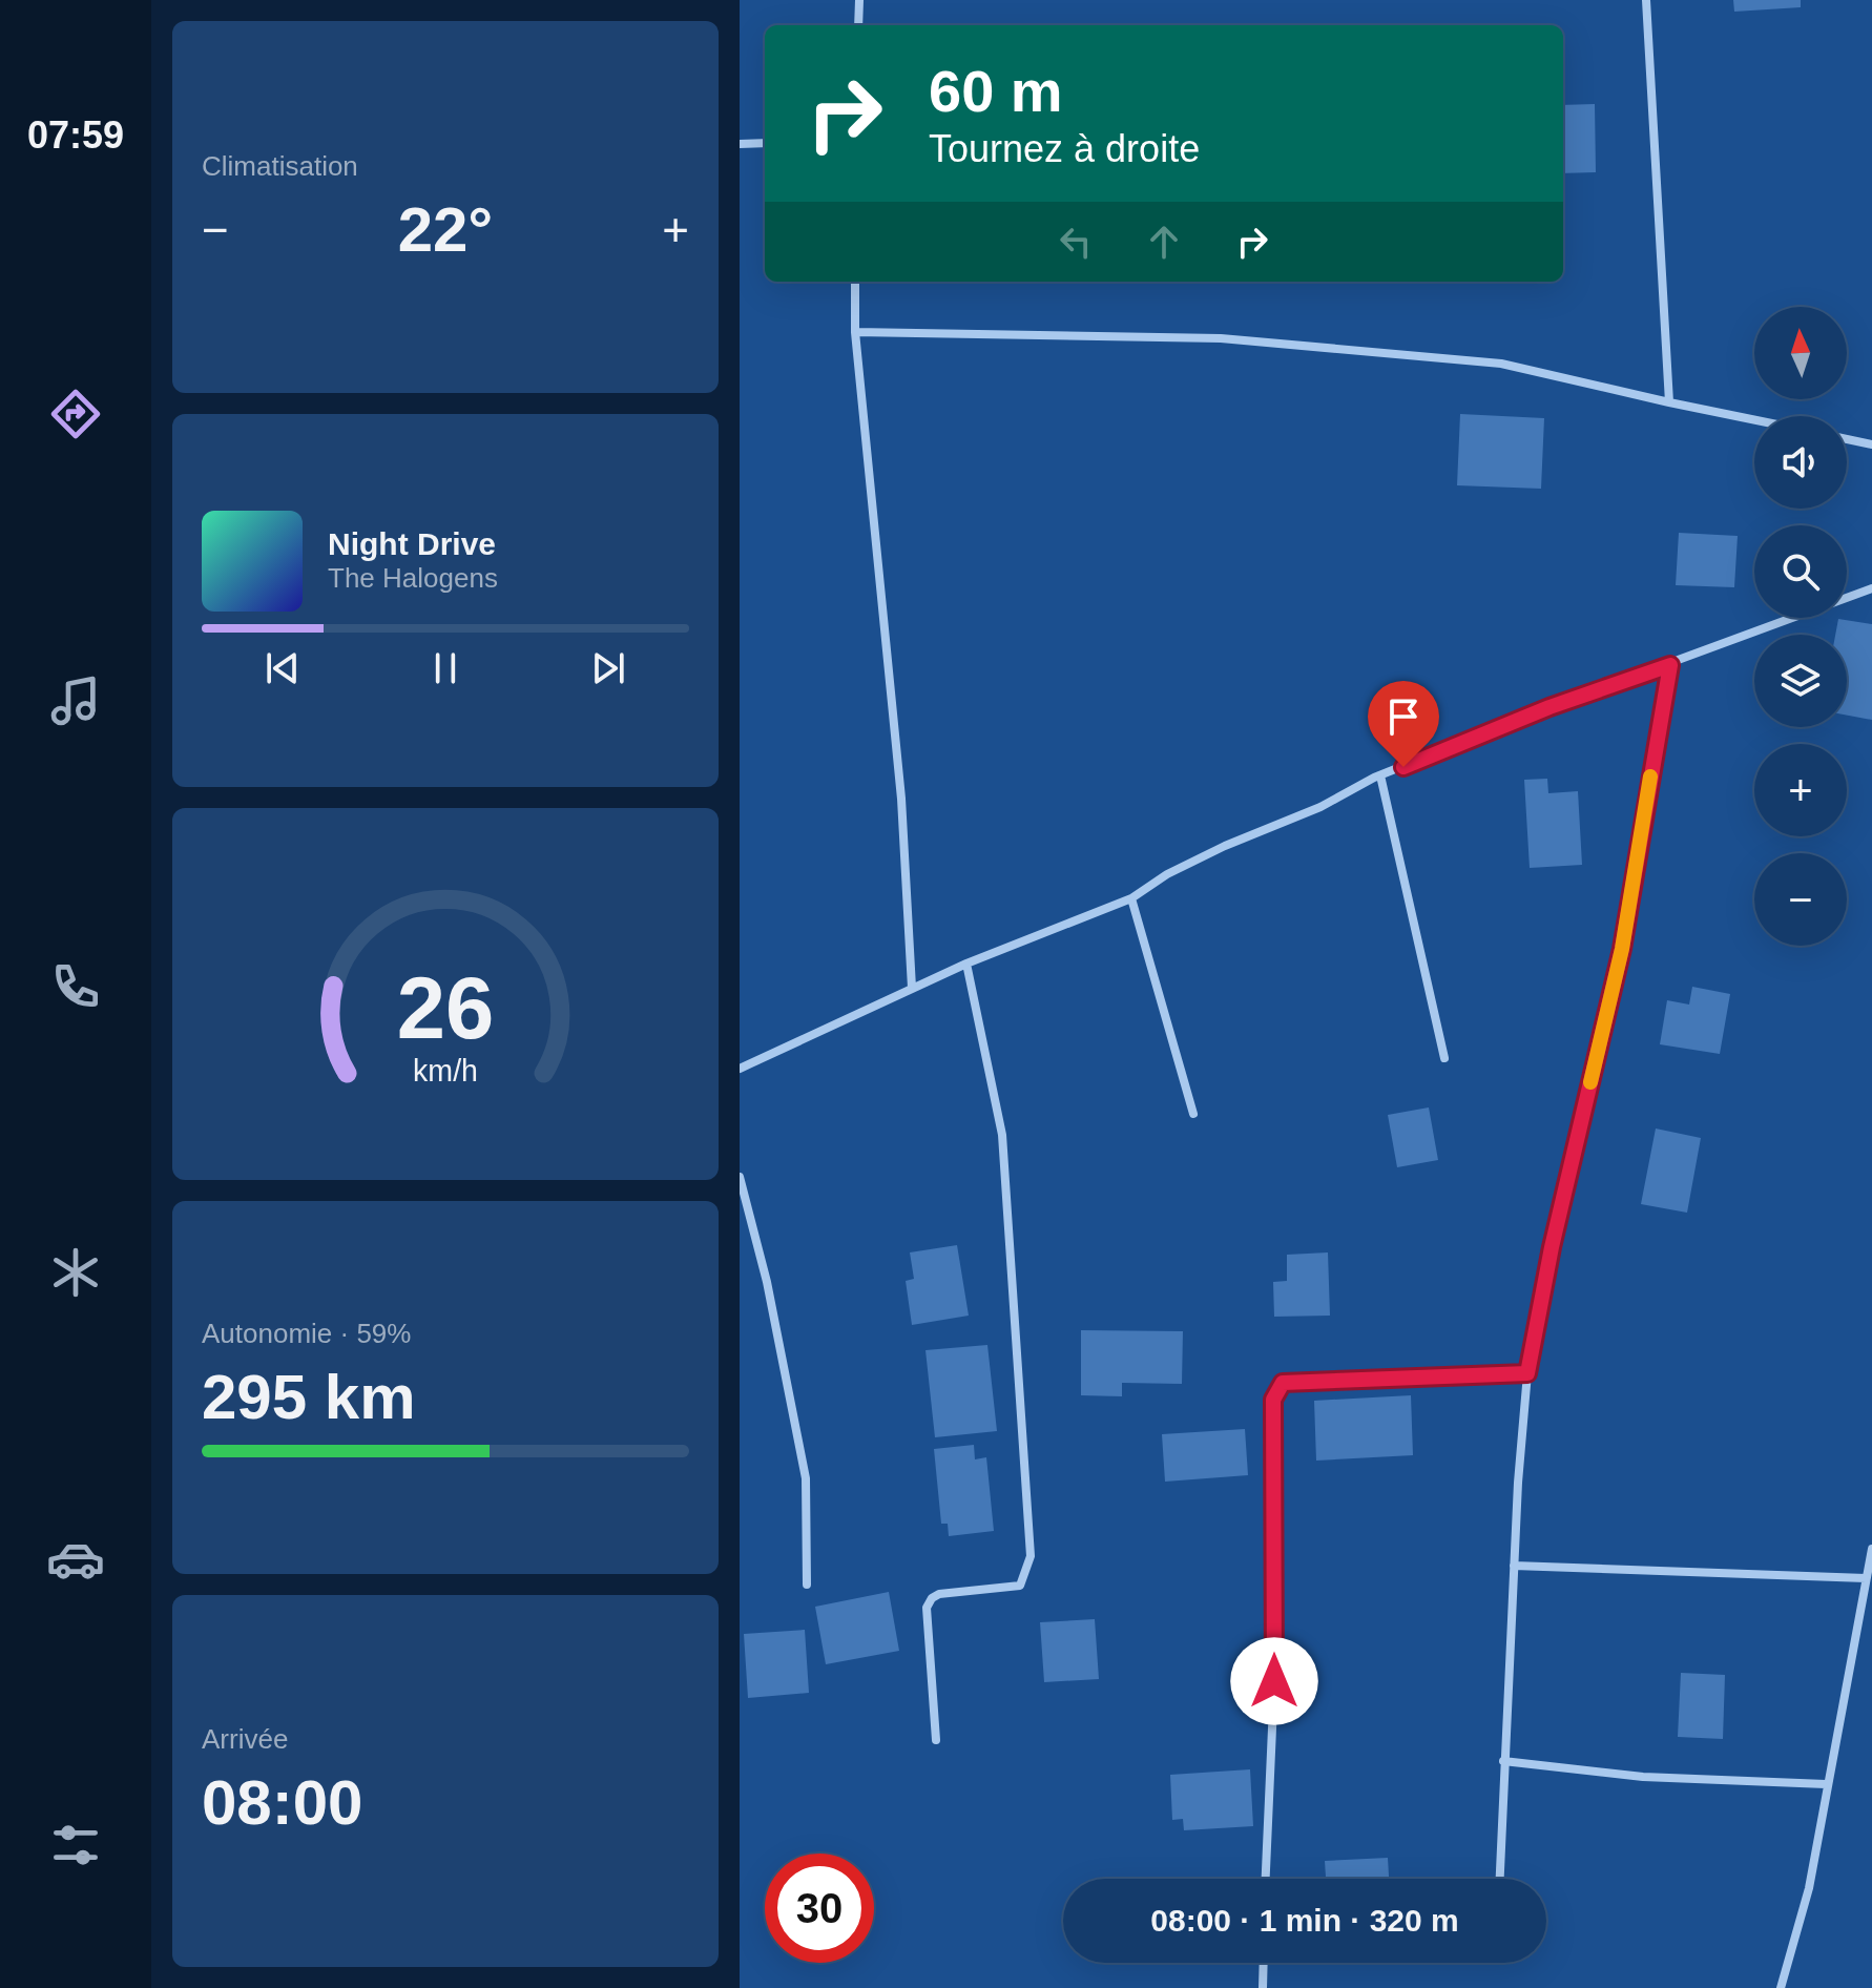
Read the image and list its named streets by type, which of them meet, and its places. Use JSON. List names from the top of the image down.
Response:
{
  "north": "top",
  "page": {
    "tabs": "07:59",
    "tile": [
      "Climatisation",
      ["Autonomie · 59%", "295 km"],
      ["Arrivée", "08:00"]
    ],
    "turn": ["60 m", "Tournez à droite"],
    "heat": ["−", "22°", "+"],
    "map_buttons": ["+", "−"],
    "song": ["Night Drive", "The Halogens"],
    "limit": "30",
    "trip": "08:00 · 1 min · 320 m",
    "gauge": ["26", "km/h"]
  }
}
